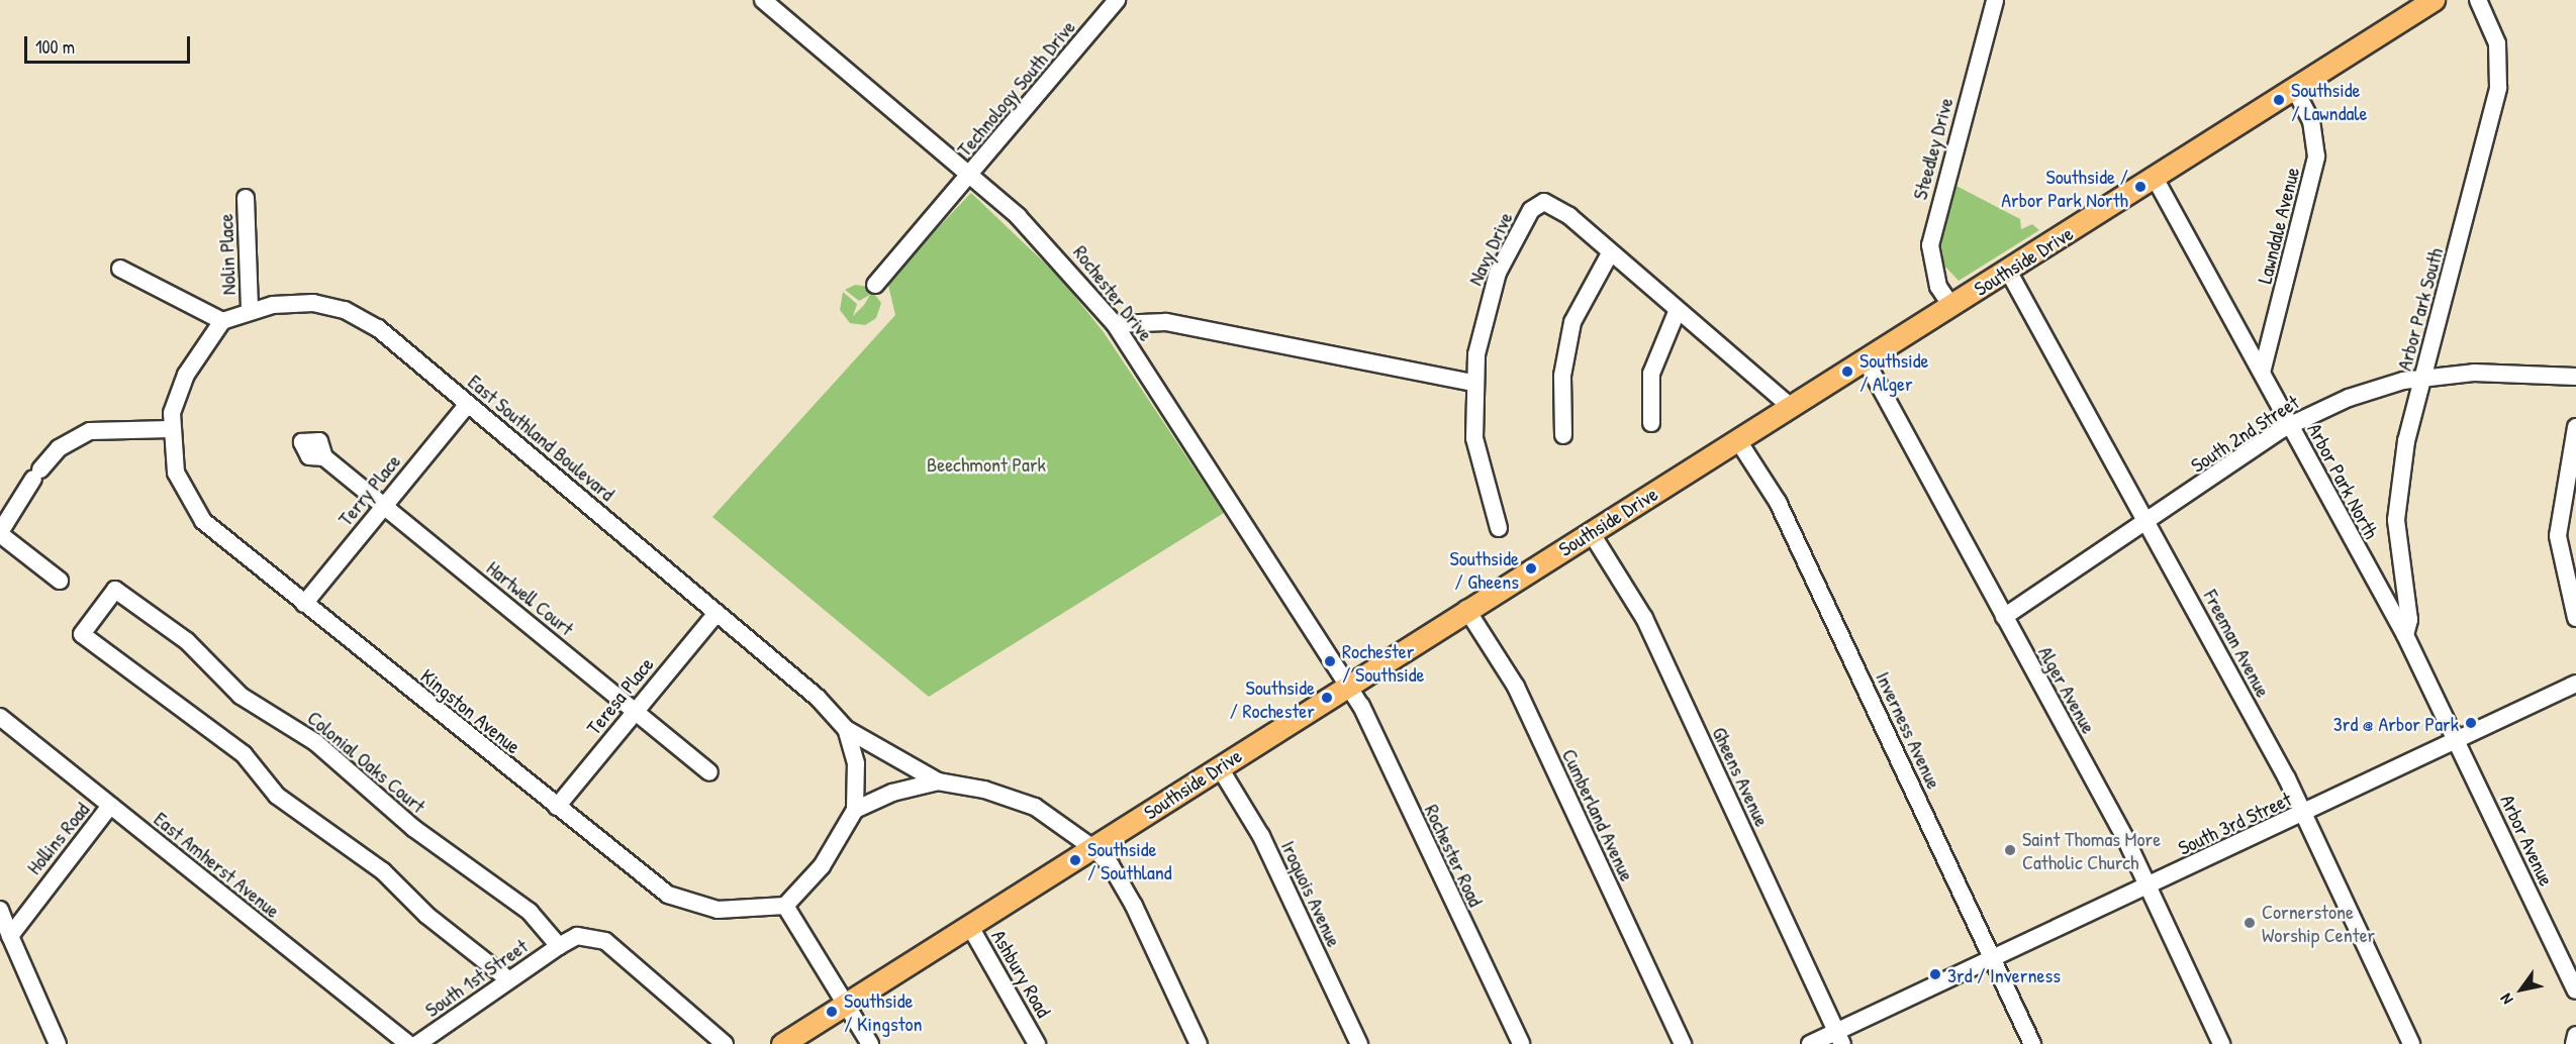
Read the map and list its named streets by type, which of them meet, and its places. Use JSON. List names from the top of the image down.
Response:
{
  "streets": {
    "main road": ["Southside Drive"],
    "street": [
      "Technology South Drive",
      "Steedley Drive",
      "Lawndale Avenue",
      "Navy Drive",
      "Nolin Place",
      "Rochester Drive",
      "Arbor Park South",
      "South 2nd Street",
      "East Southland Boulevard",
      "Arbor Park North",
      "Terry Place",
      "Hartwell Court",
      "Freeman Avenue",
      "Alger Avenue",
      "Teresa Place",
      "Kingston Avenue",
      "Inverness Avenue",
      "Colonial Oaks Court",
      "Gheens Avenue",
      "Cumberland Avenue",
      "South 3rd Street",
      "Hollins Road",
      "Arbor Avenue",
      "Rochester Road",
      "East Amherst Avenue",
      "Iroquois Avenue",
      "Ashbury Road",
      "South 1st Street"
    ]
  },
  "crossings": [
    ["Technology South Drive", "Rochester Drive"],
    ["Steedley Drive", "Southside Drive"],
    ["Lawndale Avenue", "Southside Drive"],
    ["Lawndale Avenue", "Arbor Park North"],
    ["Navy Drive", "Southside Drive"],
    ["Nolin Place", "East Southland Boulevard"],
    ["Southside Drive", "Rochester Drive"],
    ["Southside Drive", "Arbor Park North"],
    ["Southside Drive", "Freeman Avenue"],
    ["Southside Drive", "Alger Avenue"],
    ["Southside Drive", "Inverness Avenue"],
    ["Southside Drive", "Gheens Avenue"],
    ["Southside Drive", "Cumberland Avenue"],
    ["Southside Drive", "Rochester Road"],
    ["Southside Drive", "Iroquois Avenue"],
    ["Southside Drive", "Ashbury Road"],
    ["Rochester Drive", "Rochester Road"],
    ["Arbor Park South", "South 2nd Street"],
    ["Arbor Park South", "Arbor Park North"],
    ["South 2nd Street", "Arbor Park North"],
    ["South 2nd Street", "Freeman Avenue"],
    ["South 2nd Street", "Alger Avenue"],
    ["East Southland Boulevard", "Terry Place"],
    ["East Southland Boulevard", "Teresa Place"],
    ["East Southland Boulevard", "Kingston Avenue"],
    ["Arbor Park North", "South 3rd Street"],
    ["Arbor Park North", "Arbor Avenue"],
    ["Terry Place", "Hartwell Court"],
    ["Terry Place", "Kingston Avenue"],
    ["Hartwell Court", "Teresa Place"],
    ["Freeman Avenue", "South 3rd Street"],
    ["Alger Avenue", "South 3rd Street"],
    ["Teresa Place", "Kingston Avenue"],
    ["Inverness Avenue", "South 3rd Street"],
    ["Colonial Oaks Court", "South 1st Street"],
    ["Gheens Avenue", "South 3rd Street"],
    ["South 3rd Street", "Arbor Avenue"],
    ["Hollins Road", "East Amherst Avenue"]
  ],
  "parks": ["Beechmont Park"],
  "places": [
    "Southside / Lawndale",
    "Southside / Arbor Park North",
    "Southside / Alger",
    "Southside / Gheens",
    "Rochester / Southside",
    "Southside / Rochester",
    "3rd @ Arbor Park",
    "Saint Thomas More Catholic Church",
    "Southside / Southland",
    "Cornerstone Worship Center",
    "3rd / Inverness",
    "Southside / Kingston"
  ],
  "scale_bar": "100 m",
  "north": "bottom left"
}
